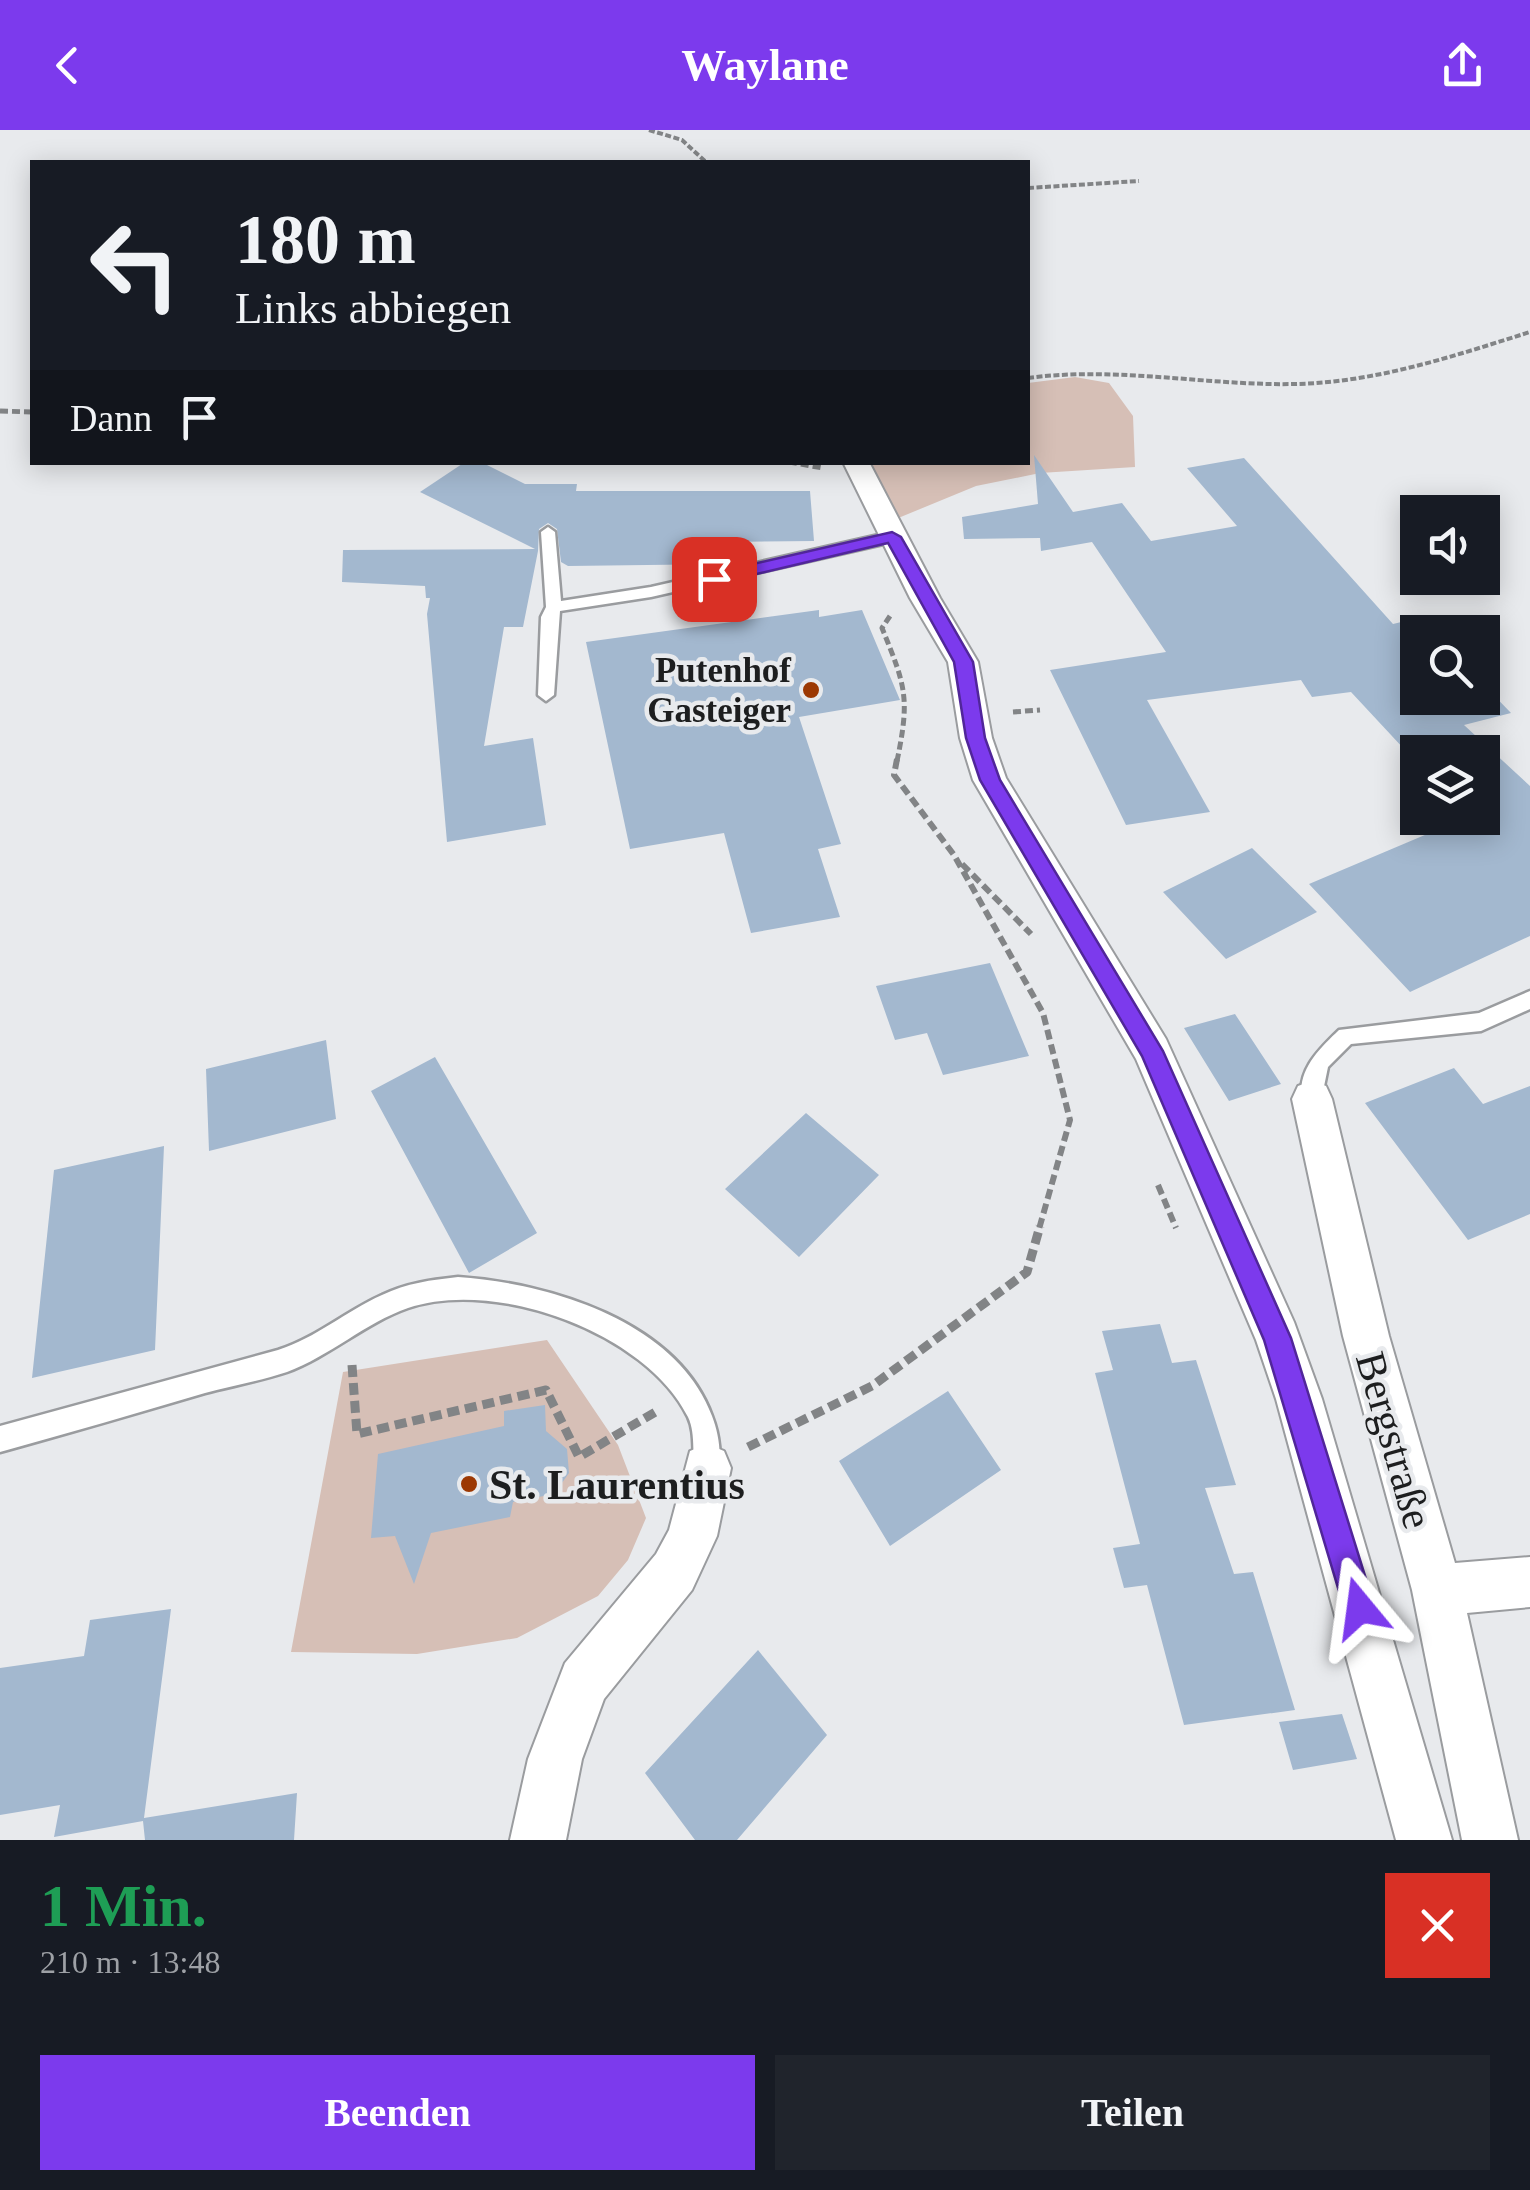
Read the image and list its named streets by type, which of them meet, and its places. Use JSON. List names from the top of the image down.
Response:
{
  "streets": {
    "street": ["Bergstraße"]
  },
  "places": ["Putenhof Gasteiger", "St. Laurentius"],
  "page": {
    "header": "Waylane",
    "turn": ["180 m", "Links abbiegen"],
    "then": "Dann",
    "heading": ["1 Min.", "210 m · 13:48"],
    "buttons": ["Beenden", "Teilen"]
  }
}
